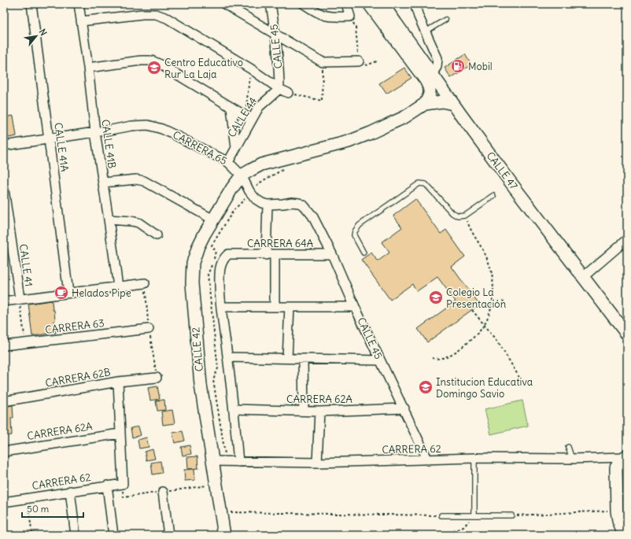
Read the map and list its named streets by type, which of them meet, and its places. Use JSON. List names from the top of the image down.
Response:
{
  "streets": {
    "street": [
      "CALLE 45",
      "CALLE 44",
      "CALLE 41B",
      "CALLE 41A",
      "CARRERA 65",
      "CALLE 47",
      "CARRERA 64A",
      "CALLE 41",
      "CARRERA 63",
      "CALLE 42",
      "CARRERA 62B",
      "CARRERA 62A",
      "CARRERA 62"
    ]
  },
  "crossings": [
    ["CALLE 45", "CALLE 44"],
    ["CALLE 45", "CARRERA 65"],
    ["CALLE 45", "CARRERA 64A"],
    ["CALLE 45", "CARRERA 62A"],
    ["CALLE 45", "CARRERA 62"],
    ["CALLE 44", "CARRERA 65"],
    ["CALLE 41B", "CARRERA 65"],
    ["CALLE 41A", "CARRERA 65"],
    ["CARRERA 65", "CALLE 42"],
    ["CALLE 41", "CARRERA 63"],
    ["CALLE 42", "CARRERA 62"],
    ["CARRERA 62A", "CARRERA 62"]
  ],
  "places": {
    "fuel station": ["Mobil"],
    "school or university": ["Centro Educativo Rur La Laja", "Colegio La Presentación", "Institucion Educativa Domingo Savio"],
    "cafe": ["Helados Pipe"]
  },
  "scale_bar": "50 m",
  "north": "top right"
}
